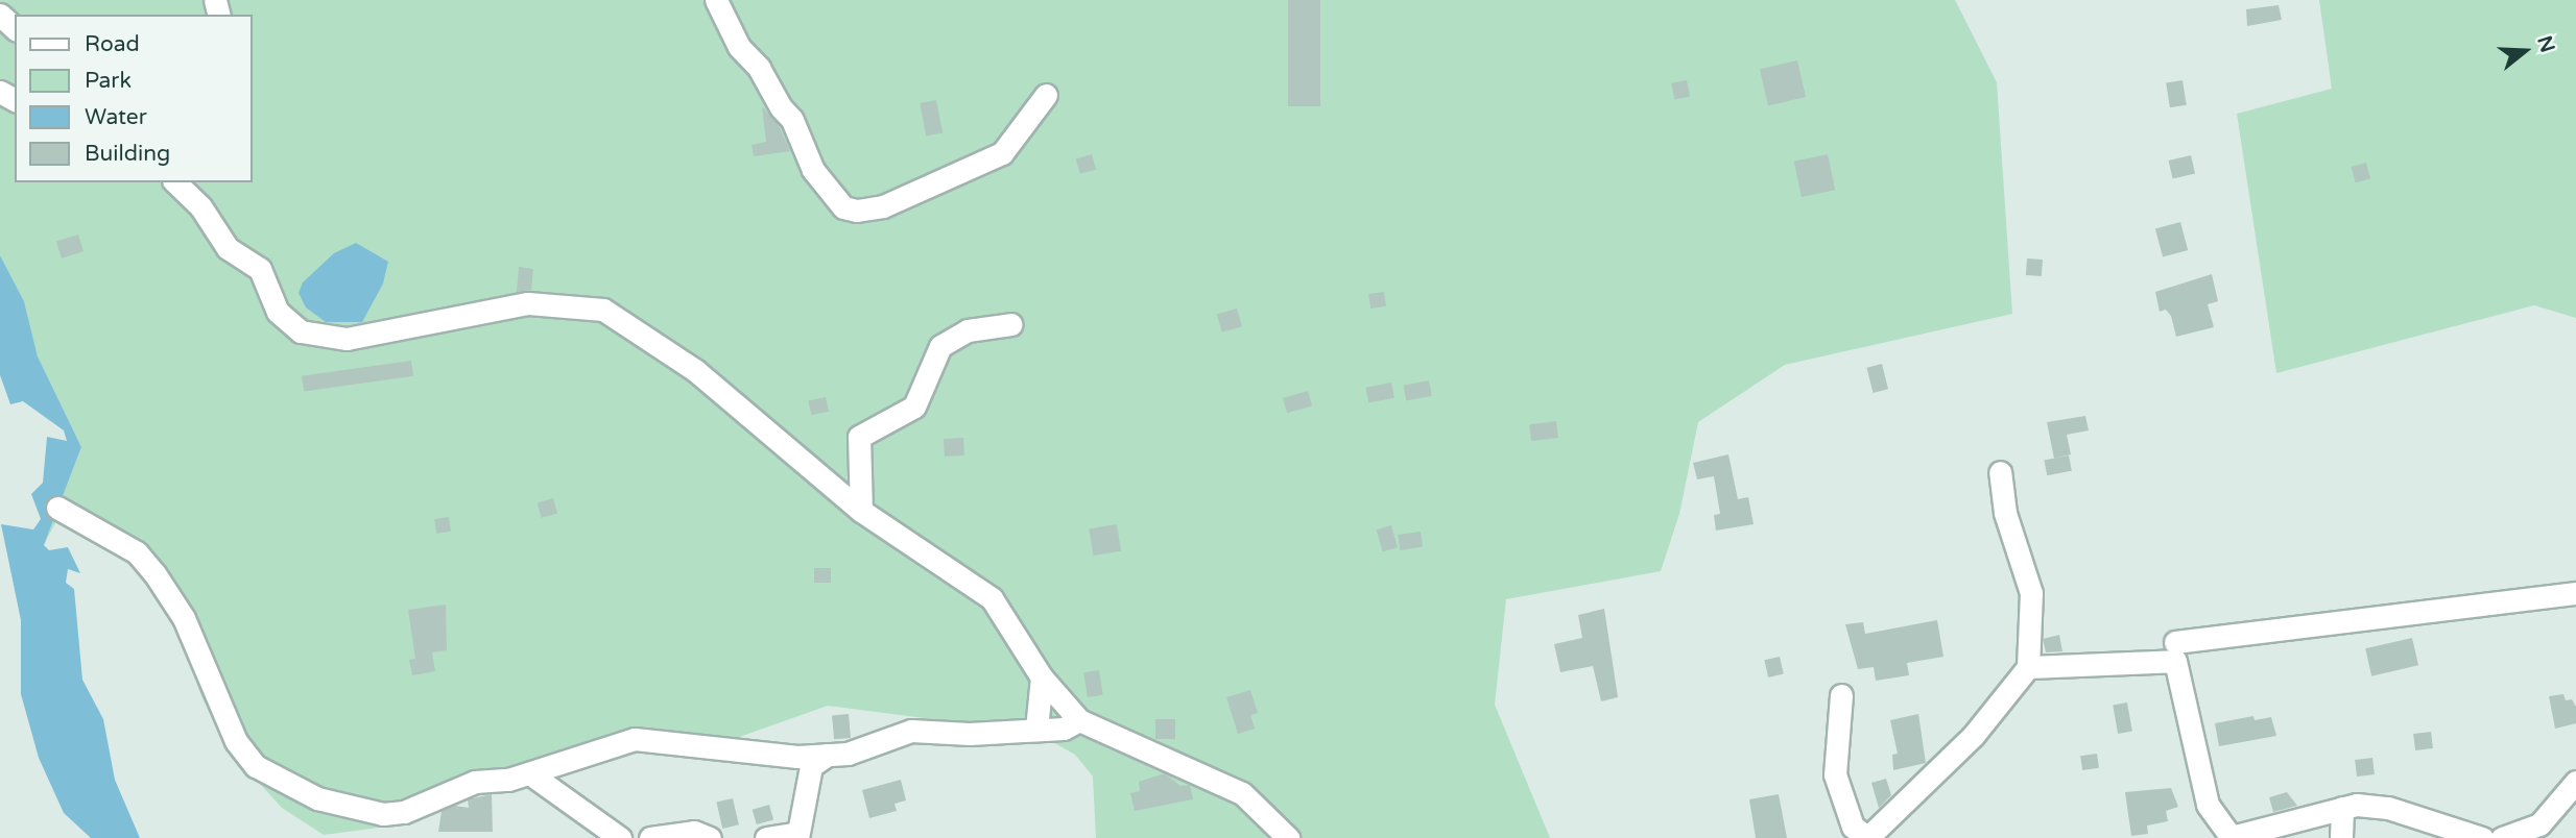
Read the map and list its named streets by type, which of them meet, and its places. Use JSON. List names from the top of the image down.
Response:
{
  "legend": [
    "Road",
    "Park",
    "Water",
    "Building"
  ],
  "north": "right"
}
